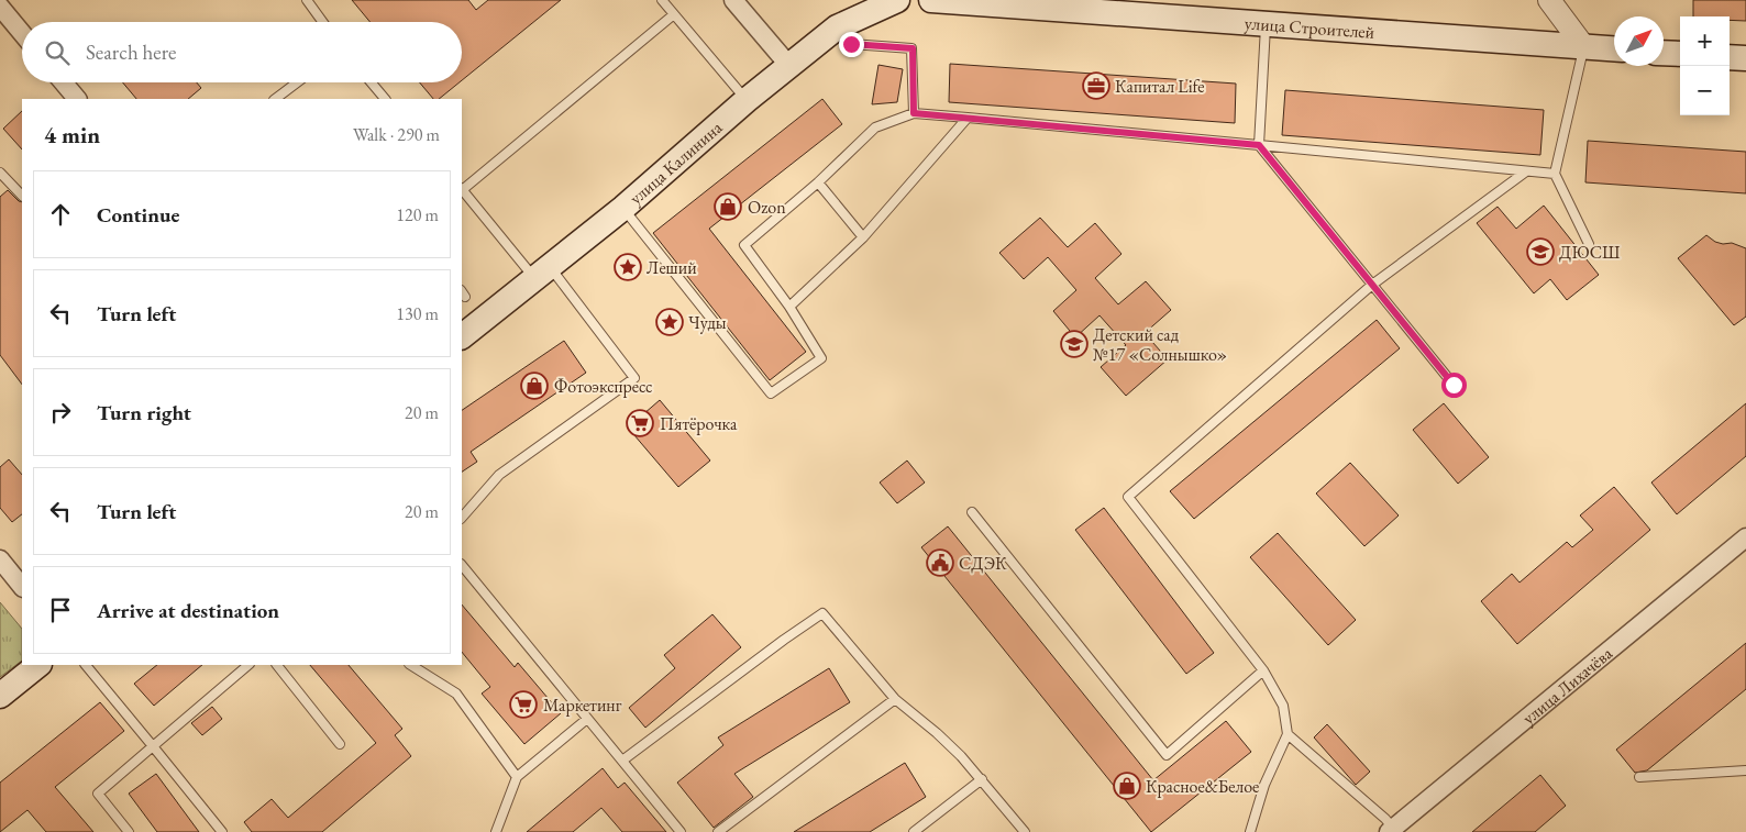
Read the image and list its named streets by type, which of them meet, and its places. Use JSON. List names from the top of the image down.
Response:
{
  "streets": {
    "main road": ["улица Строителей", "улица Калинина"],
    "street": ["улица Лихачёва"]
  },
  "places": {
    "office": ["Капитал Life"],
    "shop": ["Ozon", "Фотоэкспресс", "Красное&Белое"],
    "school or university": ["ДЮСШ", "Детский сад №17 «Солнышко»"],
    "place": ["Леший", "Чуды"],
    "supermarket": ["Пятёрочка", "Маркетинг"],
    "public building": ["СДЭК"]
  },
  "north": "top right",
  "page": {
    "map_buttons": ["+", "−"],
    "search": "Search here",
    "heading": ["4 min", "Walk · 290 m"],
    "list": [
      ["Continue", "120 m"],
      ["Turn left", "130 m"],
      ["Turn right", "20 m"],
      ["Turn left", "20 m"],
      "Arrive at destination"
    ]
  }
}
